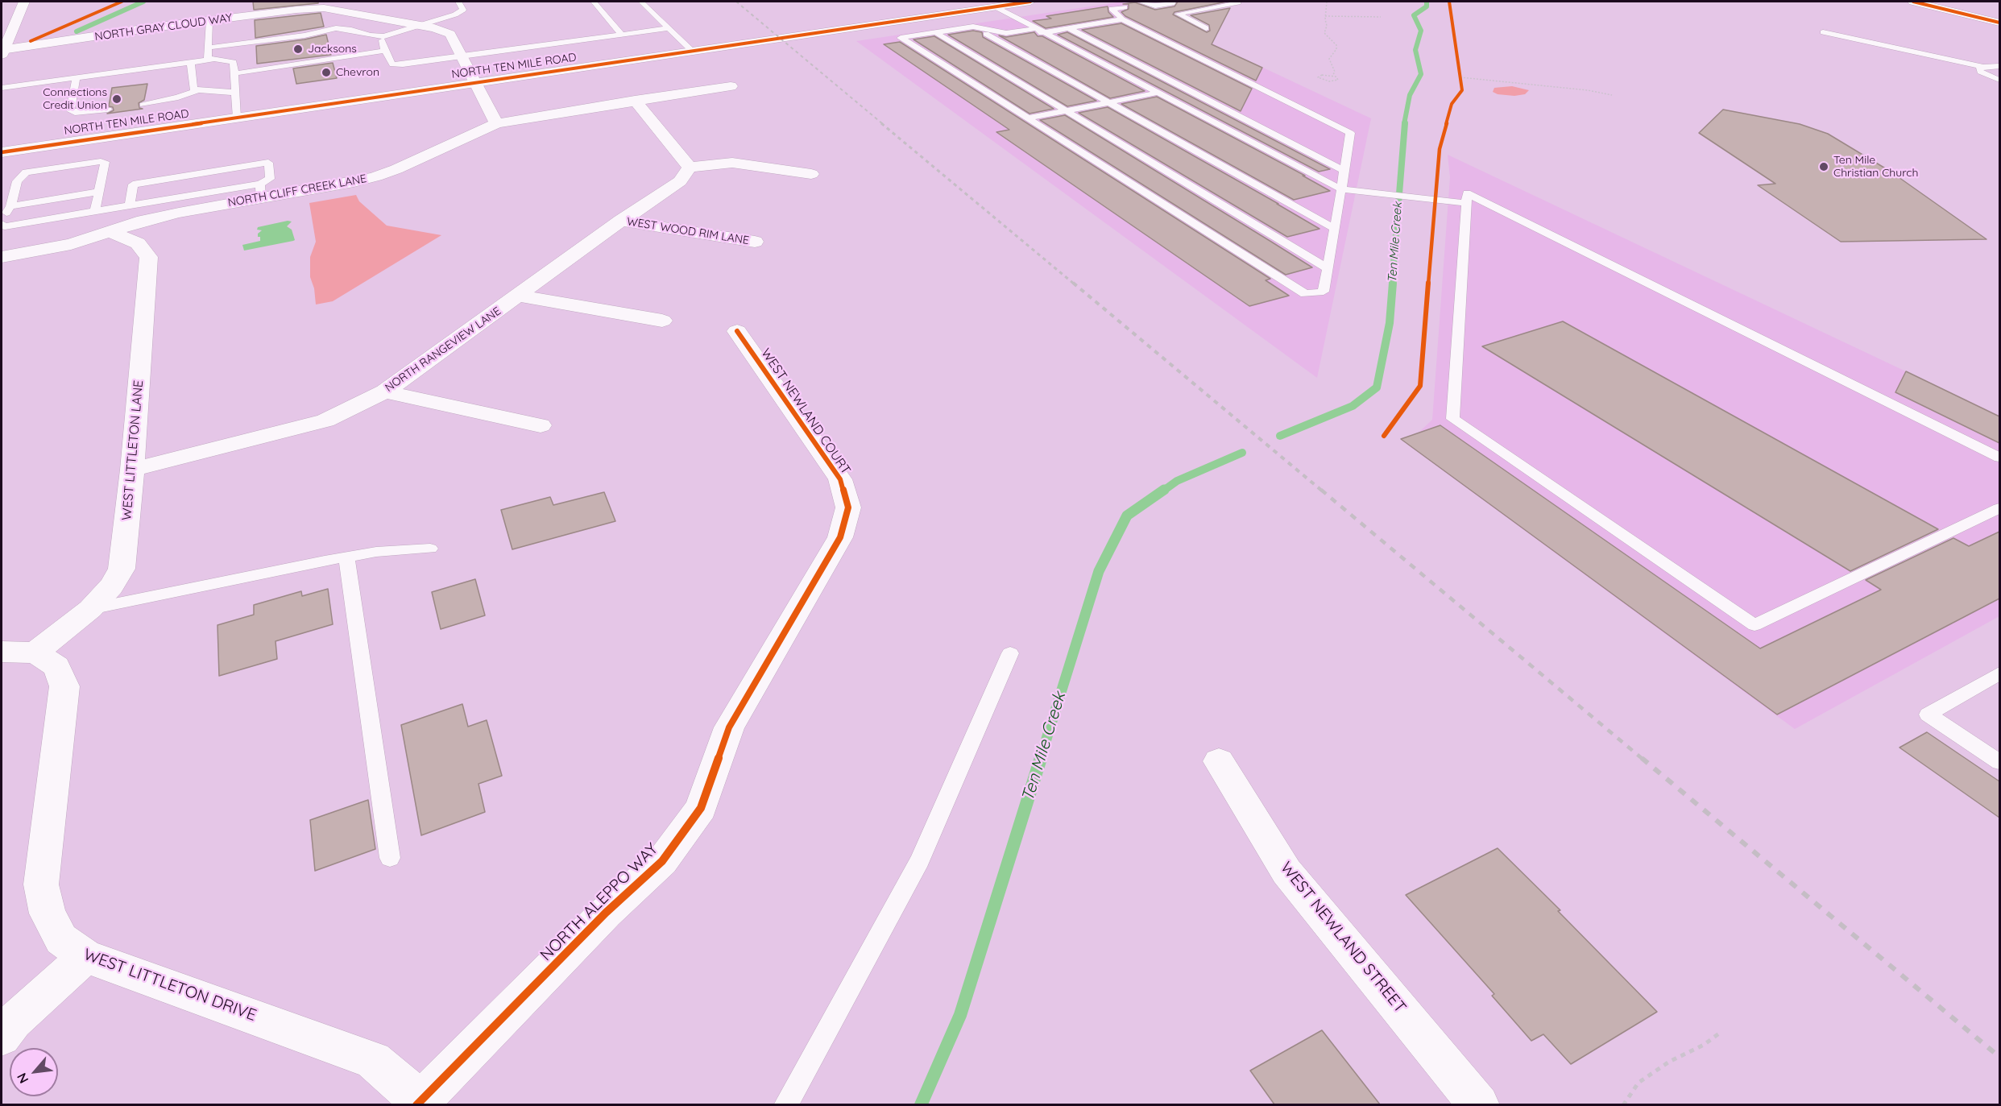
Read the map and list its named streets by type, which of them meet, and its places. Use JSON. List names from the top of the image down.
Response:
{
  "streets": {
    "street": [
      "NORTH GRAY CLOUD WAY",
      "NORTH TEN MILE ROAD",
      "NORTH CLIFF CREEK LANE",
      "WEST WOOD RIM LANE",
      "NORTH RANGEVIEW LANE",
      "WEST NEWLAND COURT",
      "WEST LITTLETON LANE",
      "NORTH ALEPPO WAY",
      "WEST NEWLAND STREET",
      "WEST LITTLETON DRIVE"
    ]
  },
  "crossings": [
    ["NORTH CLIFF CREEK LANE", "WEST LITTLETON LANE"],
    ["WEST WOOD RIM LANE", "NORTH RANGEVIEW LANE"],
    ["NORTH RANGEVIEW LANE", "WEST LITTLETON LANE"],
    ["WEST NEWLAND COURT", "NORTH ALEPPO WAY"],
    ["WEST LITTLETON LANE", "WEST LITTLETON DRIVE"],
    ["NORTH ALEPPO WAY", "WEST LITTLETON DRIVE"]
  ],
  "water": ["Ten Mile Creek"],
  "places": [
    "Jacksons",
    "Chevron",
    "Connections Credit Union",
    "Ten Mile Christian Church"
  ],
  "north": "bottom left"
}
